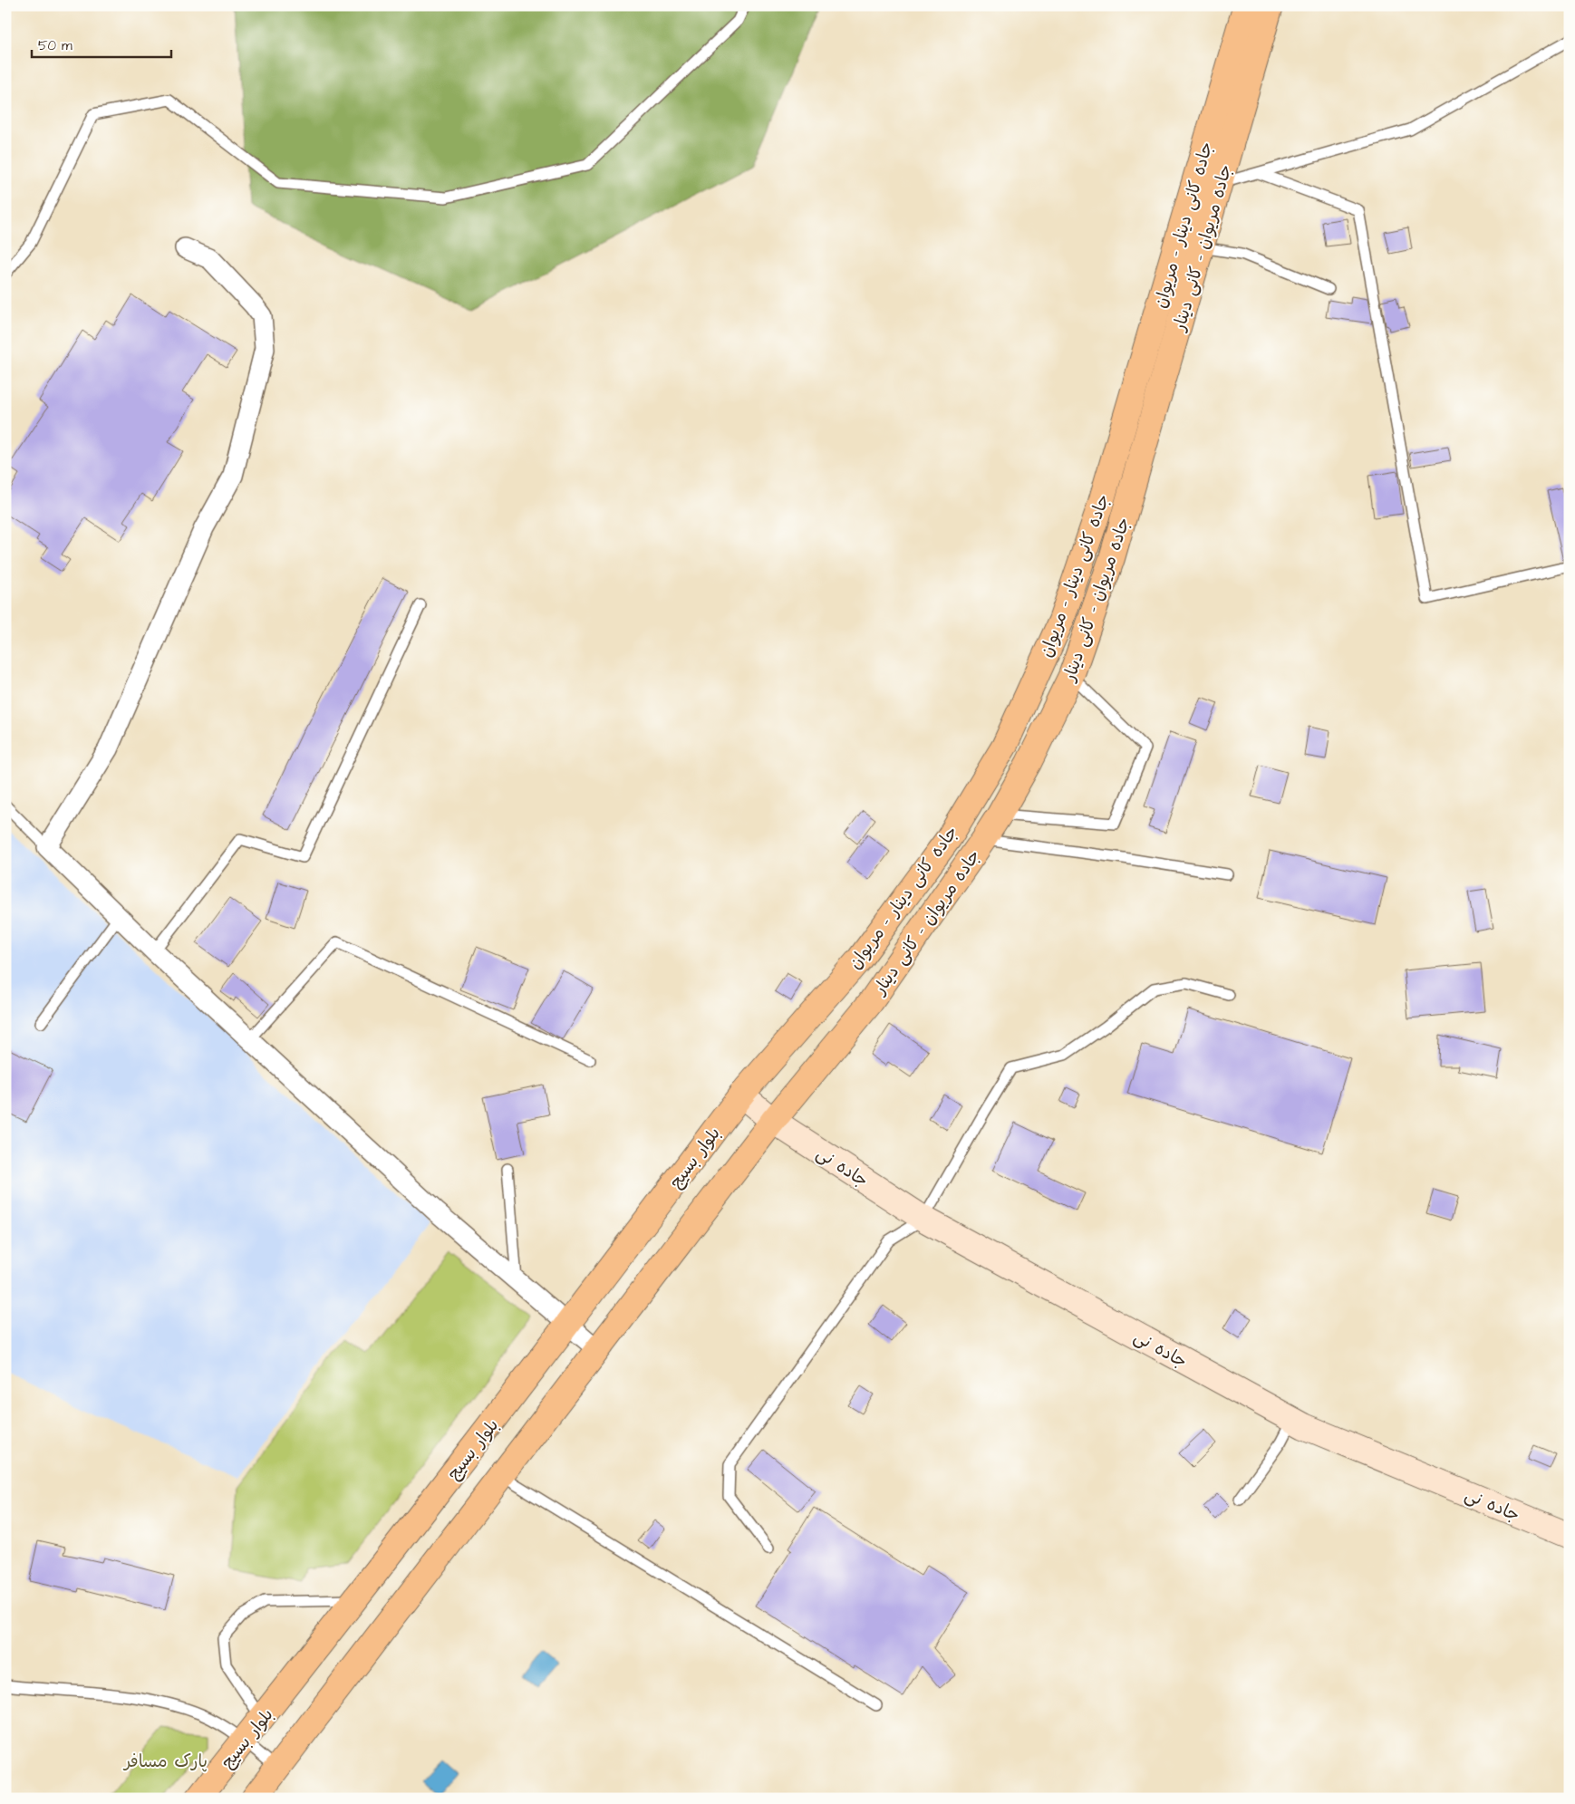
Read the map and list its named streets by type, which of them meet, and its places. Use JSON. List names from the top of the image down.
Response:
{
  "streets": {
    "main road": [
      "جاده کانی دینار - مریوان",
      "جاده مریوان - کانی دینار",
      "بلوار بسیج",
      "جاده نی"
    ]
  },
  "crossings": [
    ["جاده کانی دینار - مریوان", "بلوار بسیج"],
    ["جاده کانی دینار - مریوان", "جاده نی"],
    ["جاده مریوان - کانی دینار", "جاده نی"],
    ["بلوار بسیج", "جاده نی"]
  ],
  "parks": ["پارک مسافر"],
  "scale_bar": "50 m"
}
